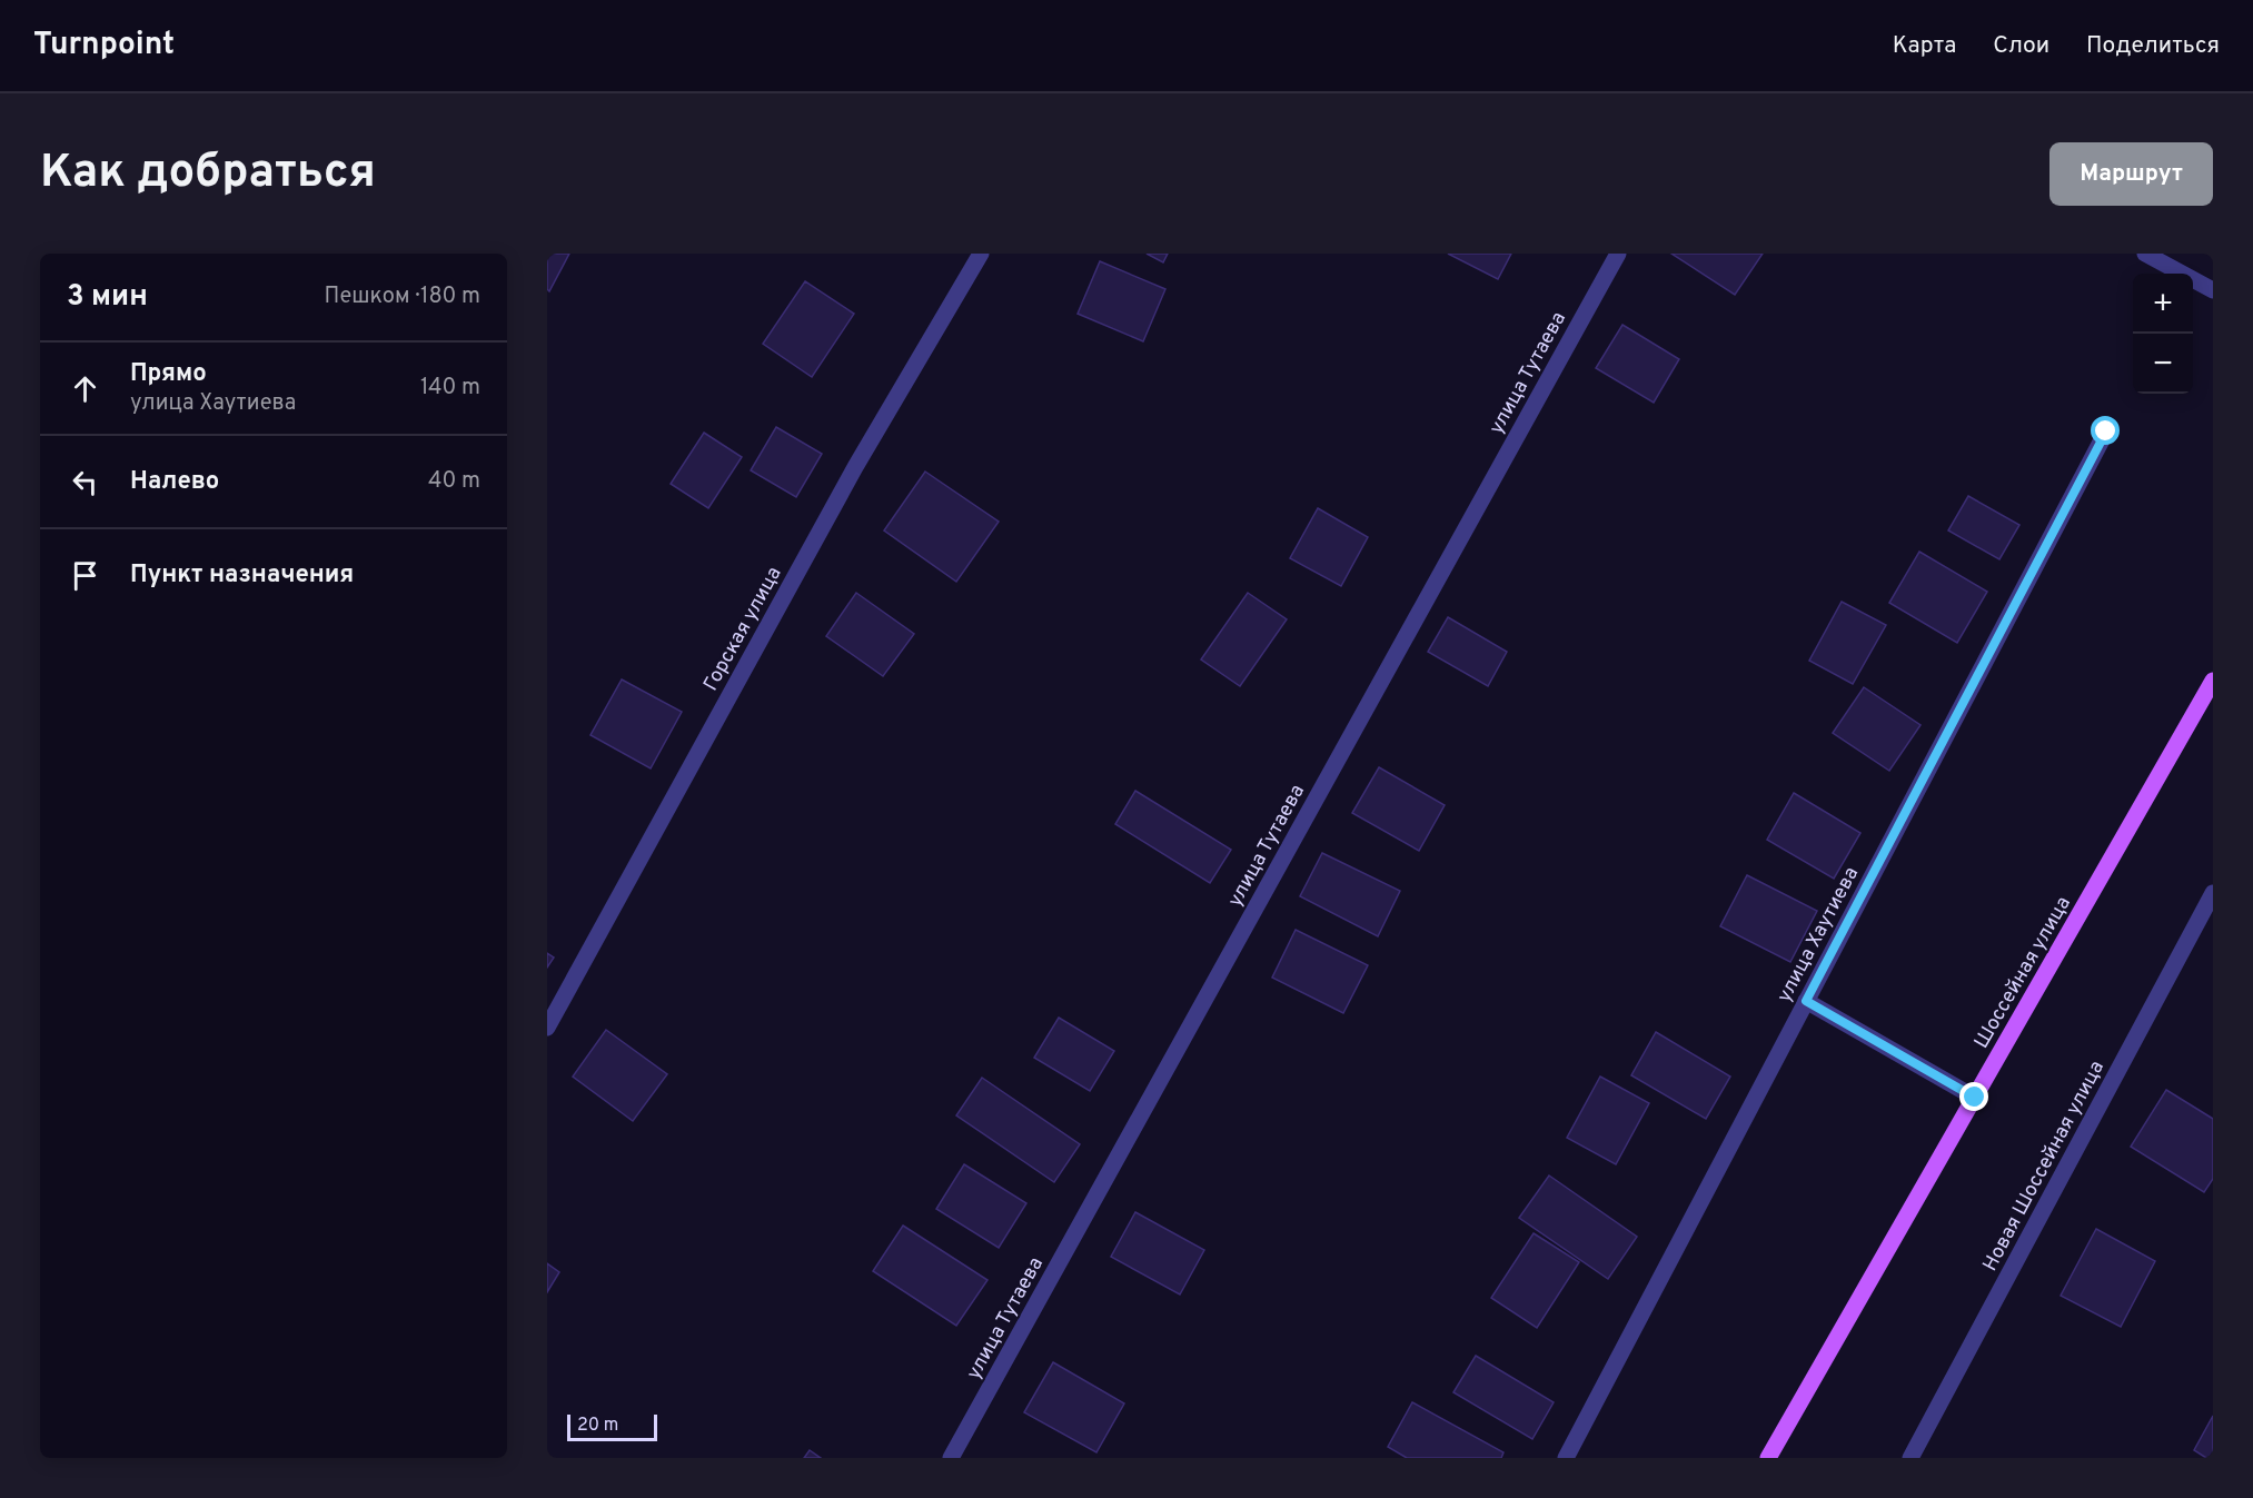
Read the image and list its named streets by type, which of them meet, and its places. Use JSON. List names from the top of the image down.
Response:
{
  "streets": {
    "main road": ["Шоссейная улица"],
    "street": [
      "улица Тутаева",
      "Горская улица",
      "улица Хаутиева",
      "Новая Шоссейная улица"
    ]
  },
  "scale_bar": "20 m",
  "page": {
    "header": "Turnpoint",
    "nav": ["Карта", "Слои", "Поделиться"],
    "buttons": "Маршрут",
    "title": "Как добраться",
    "heading": ["3 мин", "Пешком · 180 m"],
    "map_buttons": ["+", "−"],
    "list": [
      ["Прямо", "улица Хаутиева", "140 m"],
      ["Налево", "40 m"],
      "Пункт назначения"
    ],
    "scale": "20 m"
  }
}
